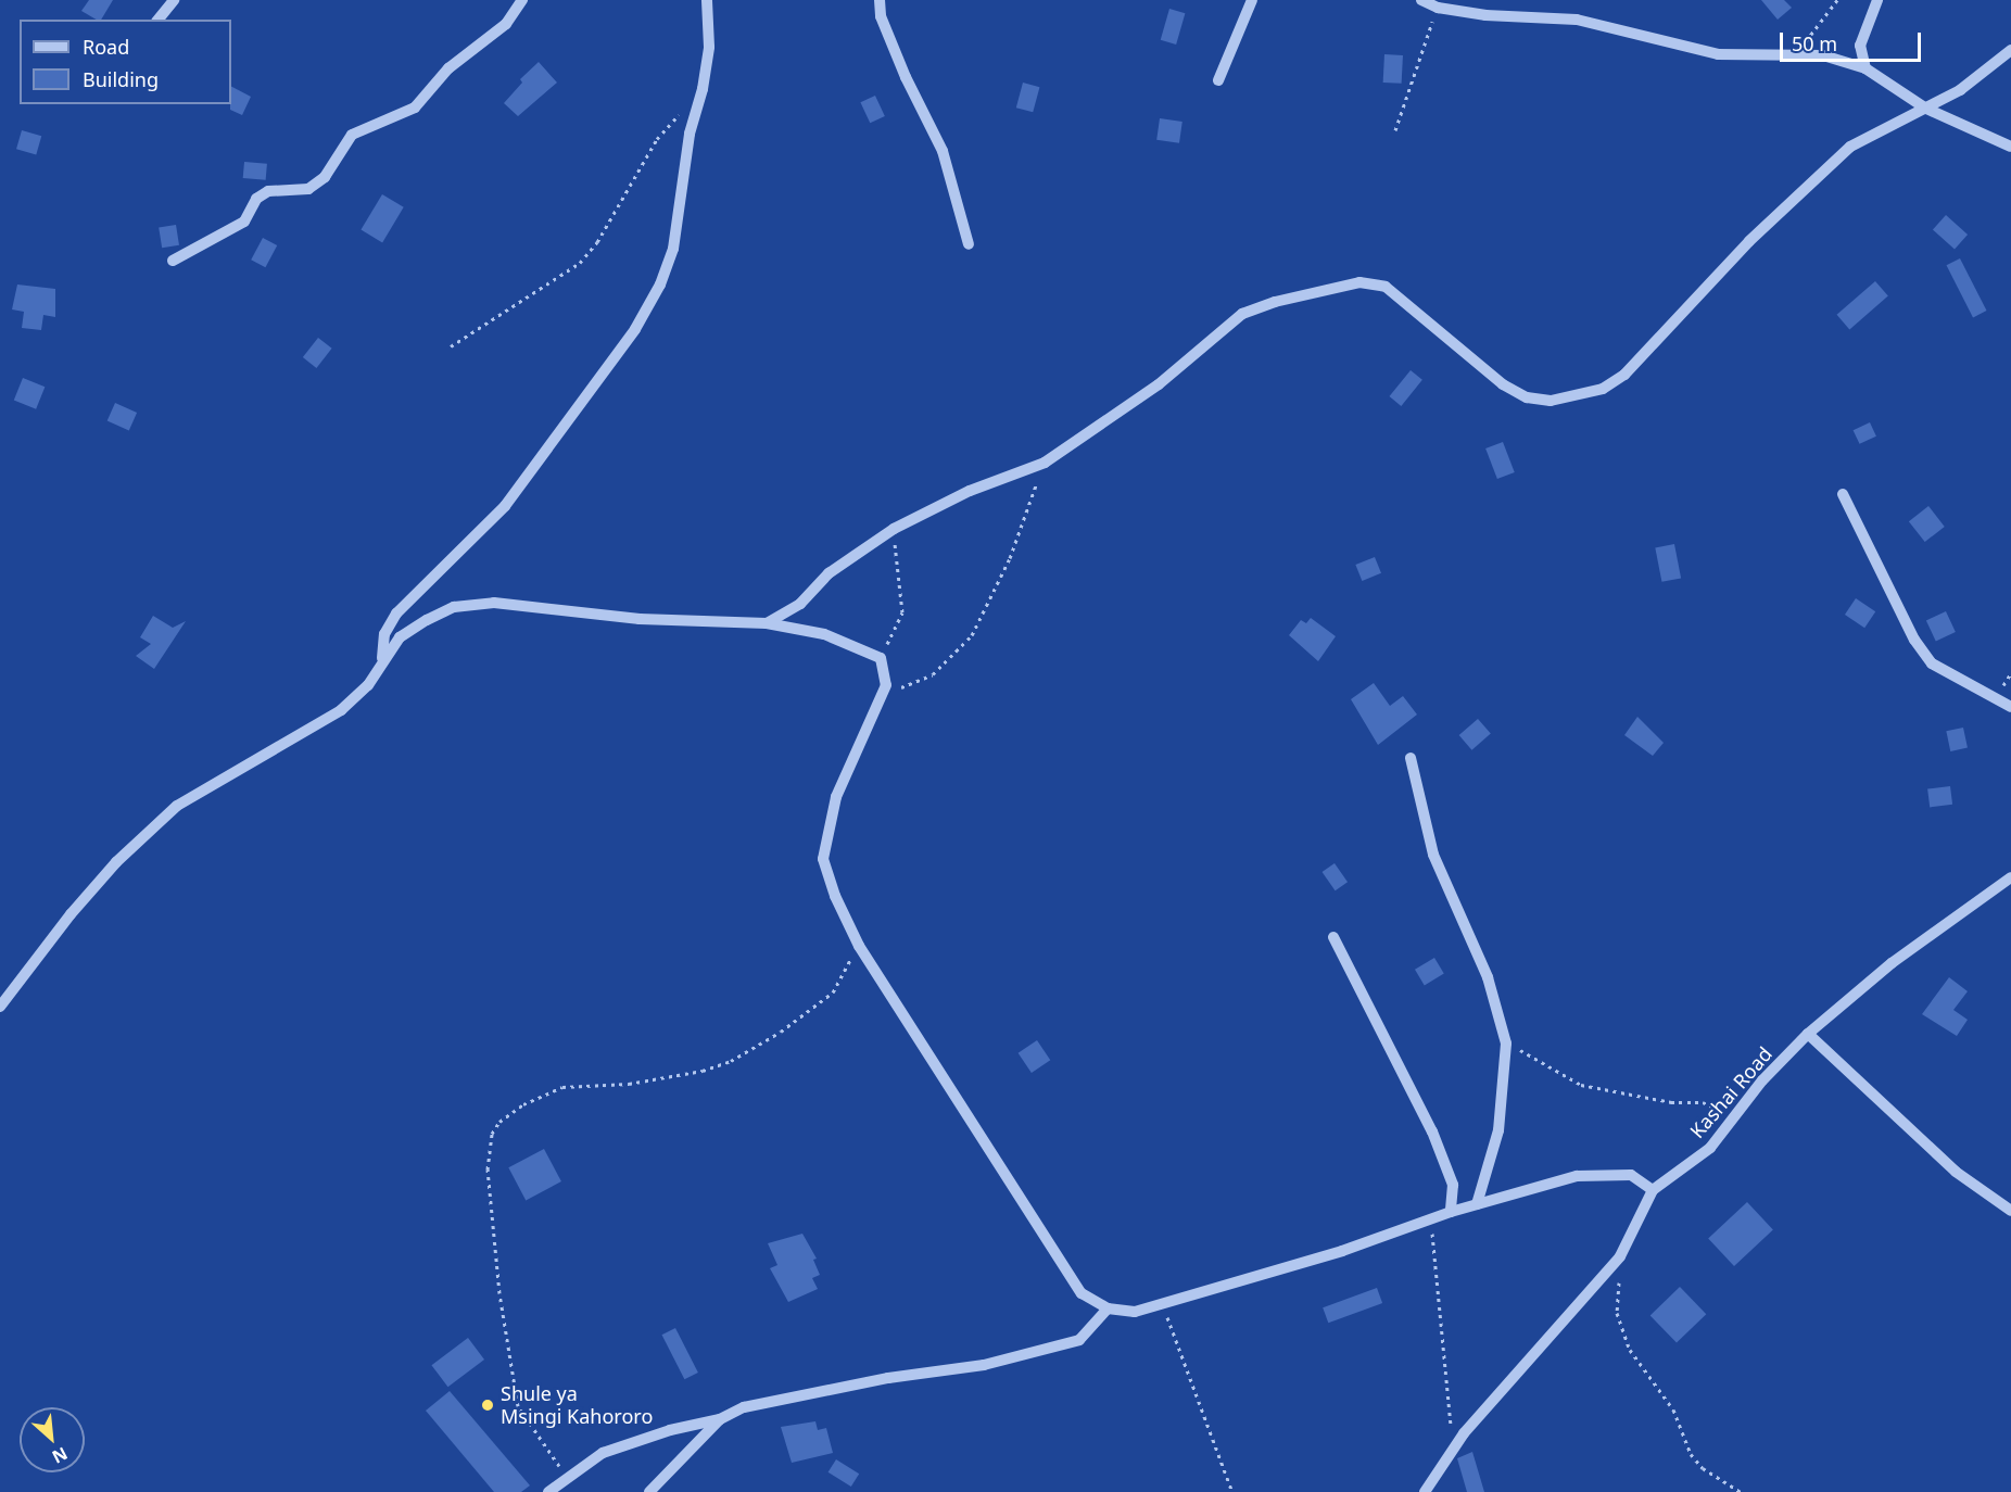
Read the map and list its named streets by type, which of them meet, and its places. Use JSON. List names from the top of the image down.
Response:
{
  "streets": {
    "street": ["Kashai Road"]
  },
  "places": ["Shule ya Msingi Kahororo"],
  "legend": ["Road", "Building"],
  "scale_bar": "50 m",
  "north": "bottom right"
}
